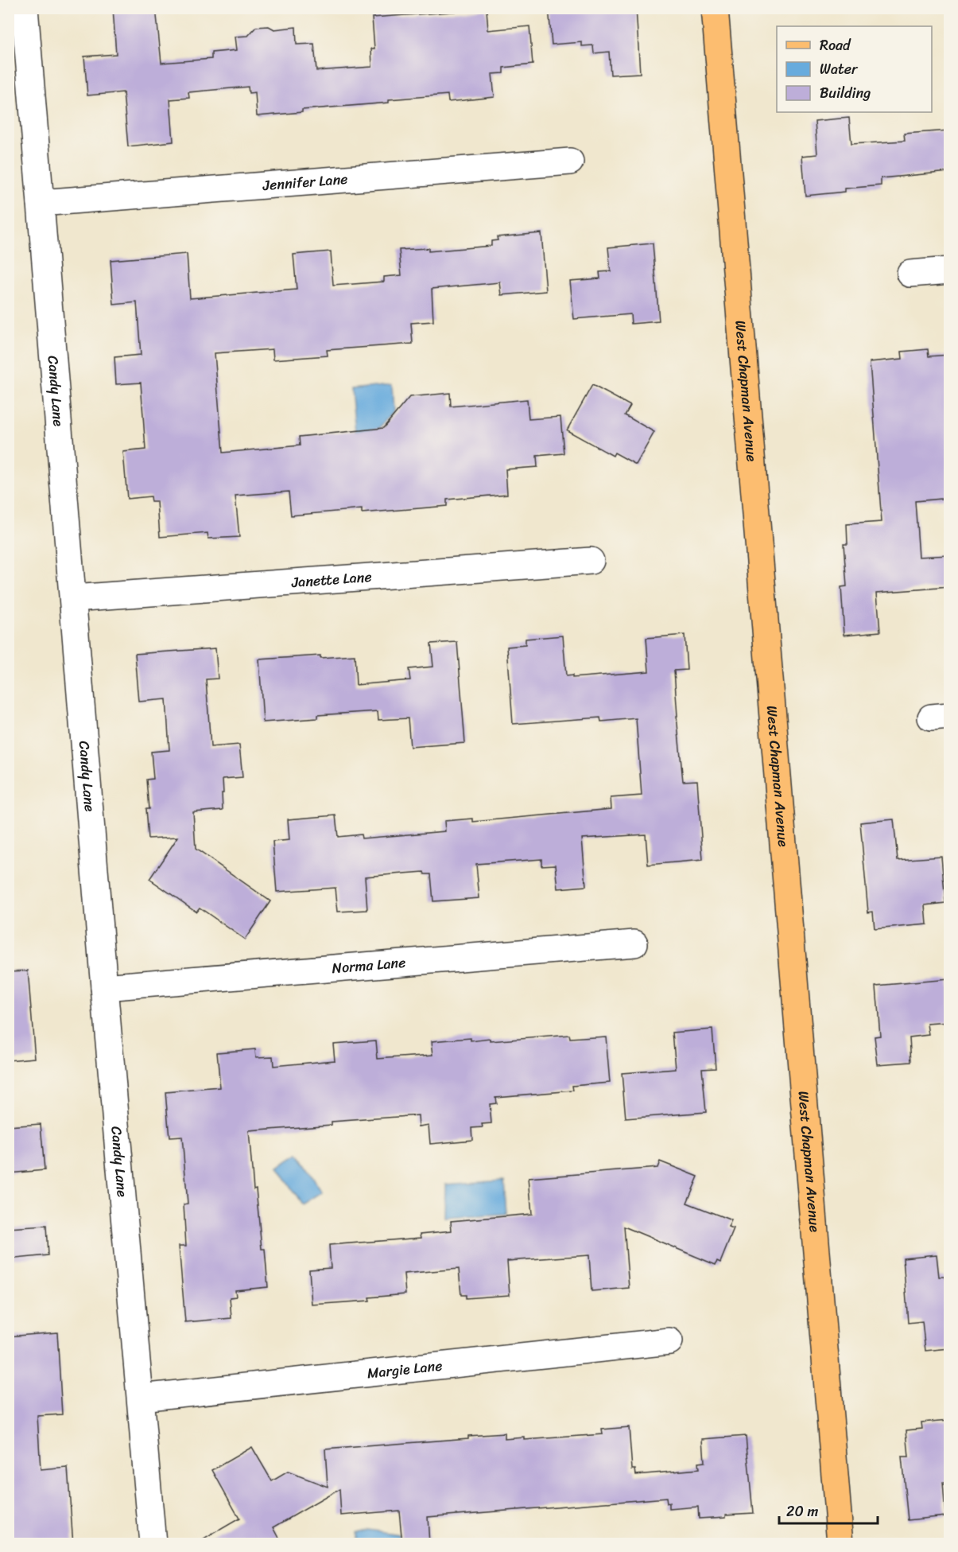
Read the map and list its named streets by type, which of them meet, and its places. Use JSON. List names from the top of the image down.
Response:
{
  "streets": {
    "main road": ["West Chapman Avenue"],
    "street": [
      "Jennifer Lane",
      "Candy Lane",
      "Janette Lane",
      "Norma Lane",
      "Margie Lane"
    ]
  },
  "crossings": [
    ["Jennifer Lane", "Candy Lane"],
    ["Candy Lane", "Janette Lane"],
    ["Candy Lane", "Norma Lane"],
    ["Candy Lane", "Margie Lane"]
  ],
  "legend": ["Road", "Water", "Building"],
  "scale_bar": "20 m"
}
